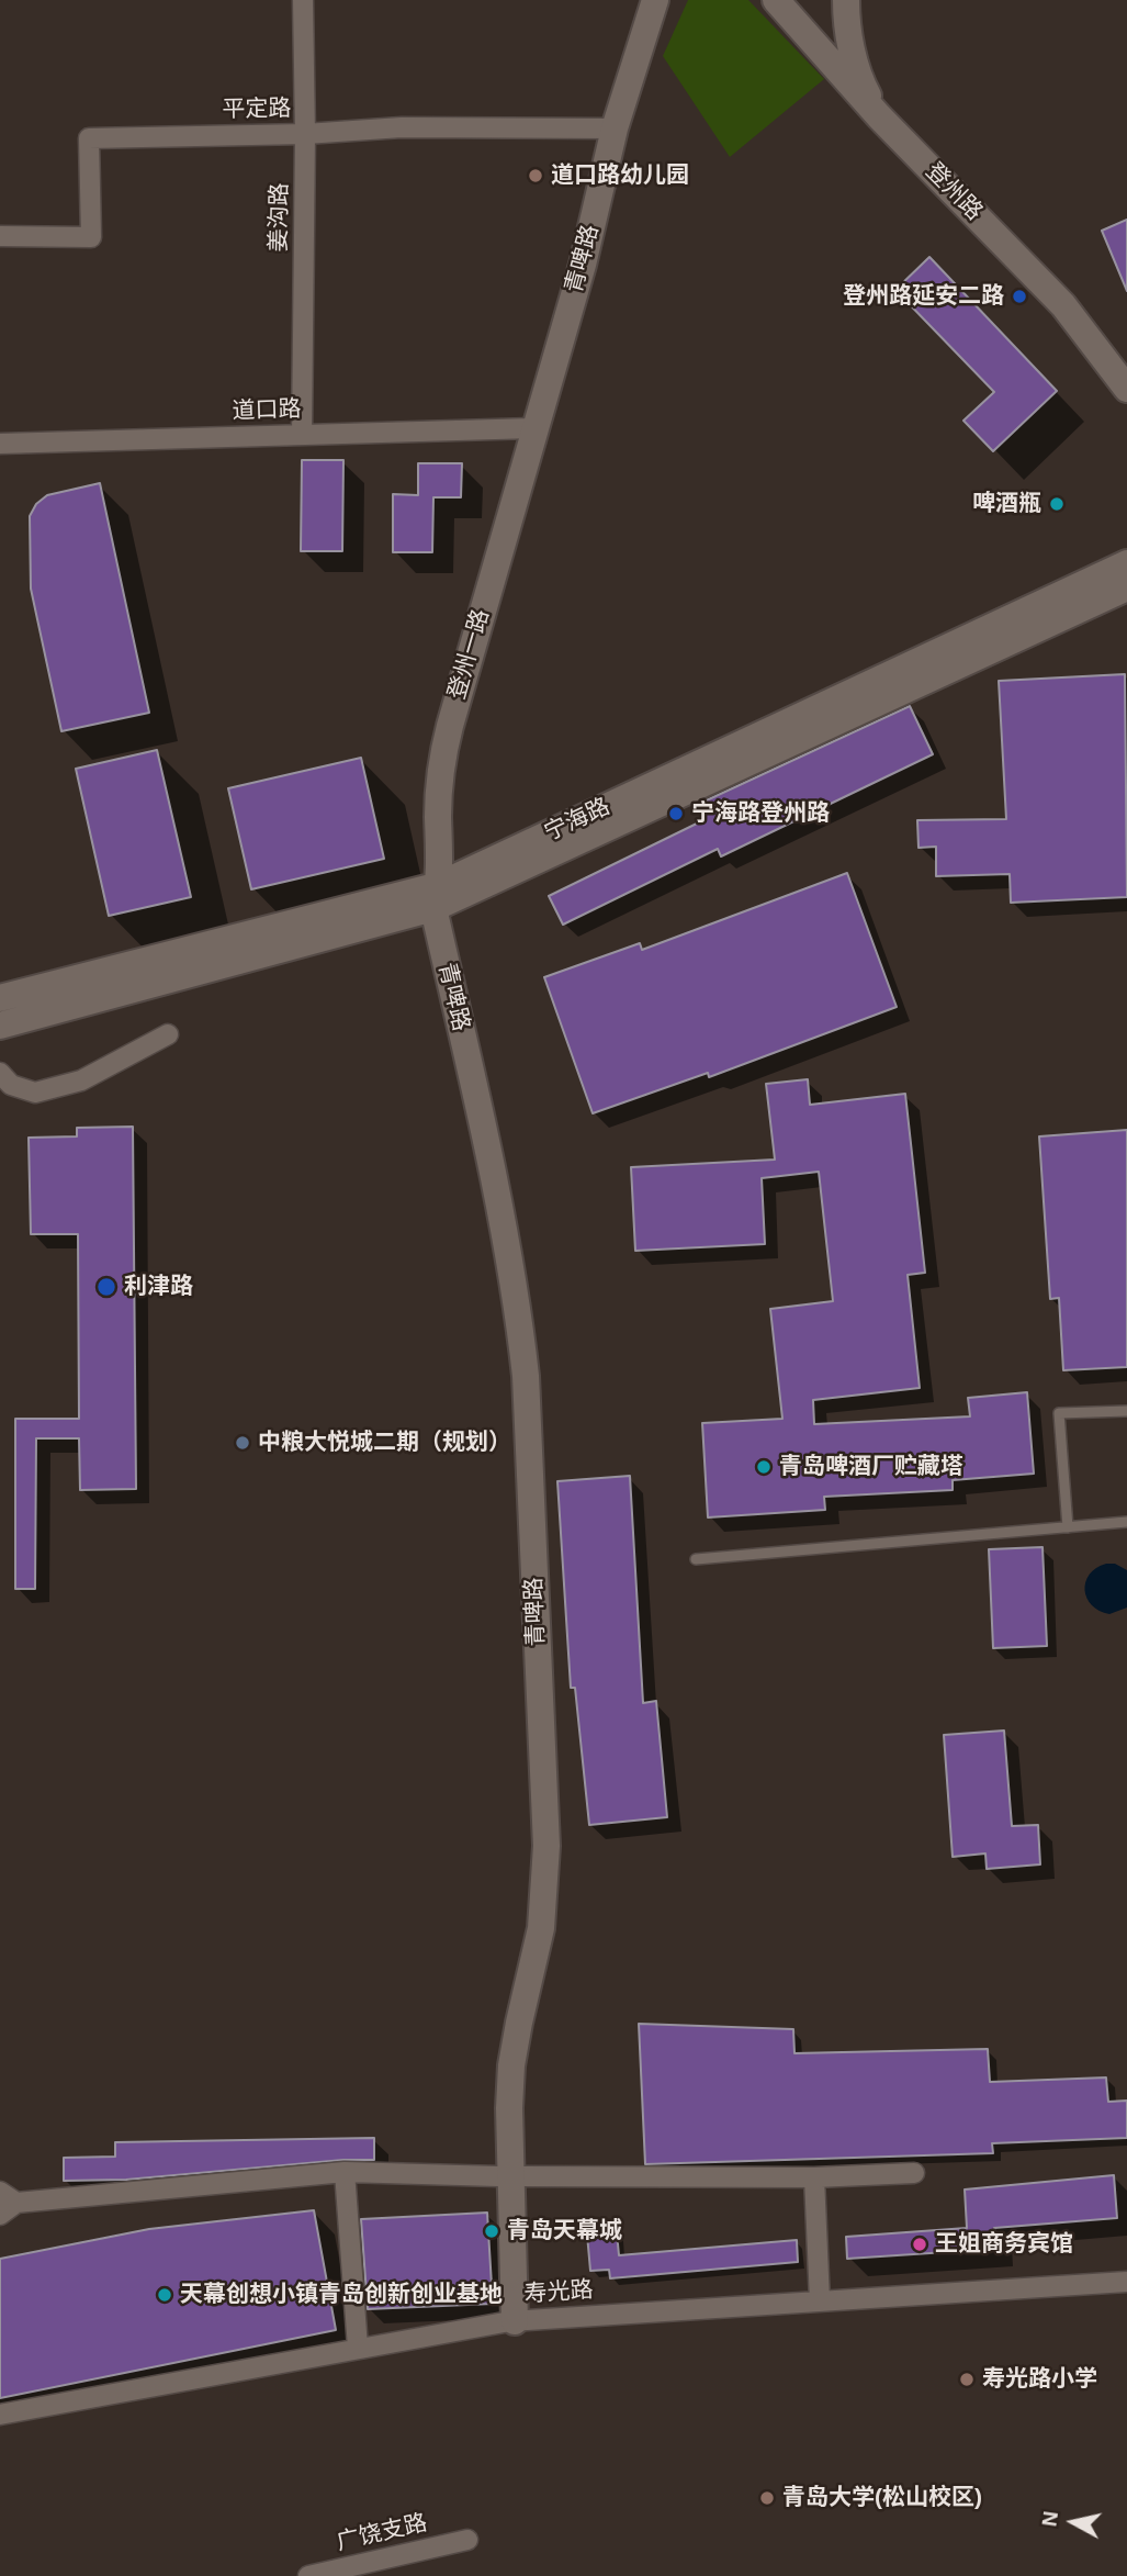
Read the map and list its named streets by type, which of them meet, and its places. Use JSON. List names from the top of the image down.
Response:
{
  "streets": {
    "street": [
      "平定路",
      "登州路",
      "姜沟路",
      "青啤路",
      "道口路",
      "登州一路",
      "宁海路",
      "寿光路",
      "广饶支路"
    ]
  },
  "crossings": [
    ["平定路", "姜沟路"],
    ["平定路", "青啤路"],
    ["姜沟路", "道口路"],
    ["青啤路", "道口路"],
    ["青啤路", "登州一路"],
    ["青啤路", "宁海路"],
    ["青啤路", "寿光路"],
    ["道口路", "登州一路"],
    ["登州一路", "宁海路"]
  ],
  "places": [
    "道口路幼儿园",
    "登州路延安二路",
    "啤酒瓶",
    "宁海路登州路",
    "利津路",
    "中粮大悦城二期（规划）",
    "青岛啤酒厂贮藏塔",
    "青岛天幕城",
    "王姐商务宾馆",
    "天幕创想小镇青岛创新创业基地",
    "寿光路小学",
    "青岛大学(松山校区)"
  ],
  "north": "left"
}
